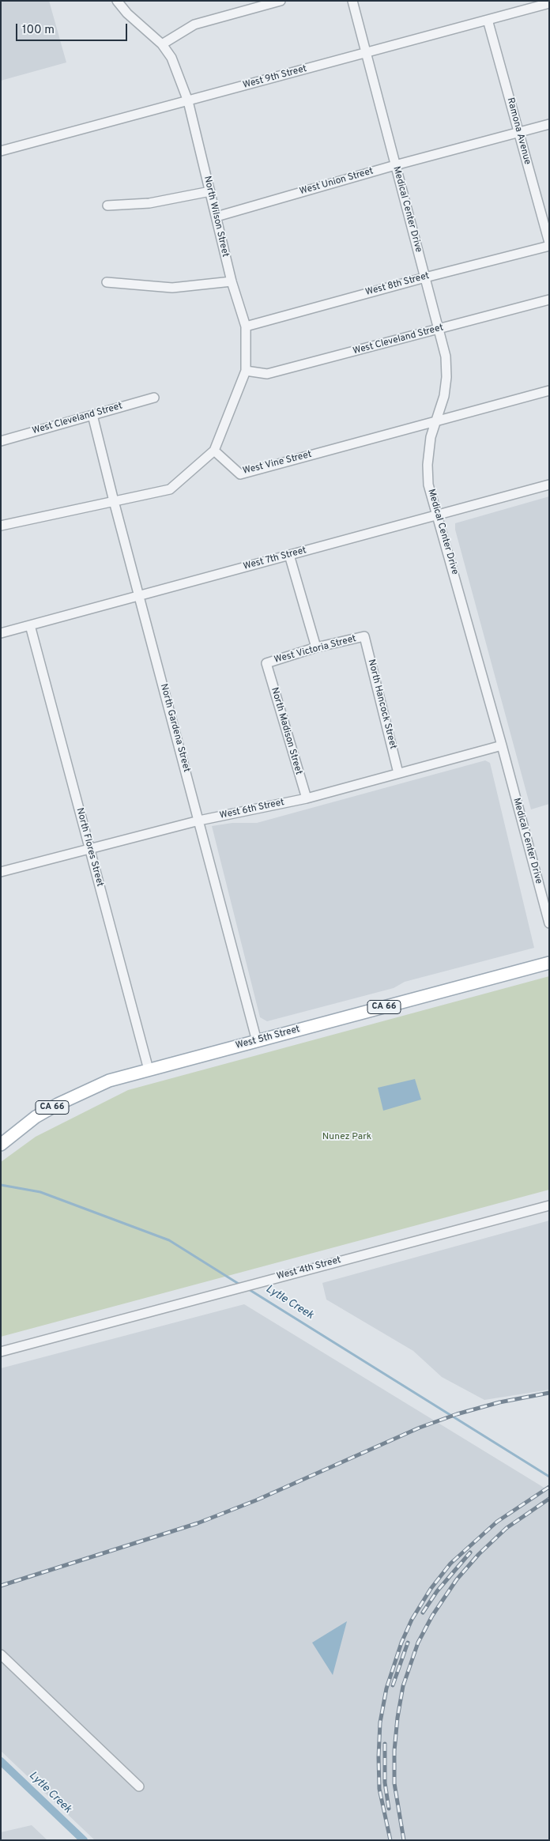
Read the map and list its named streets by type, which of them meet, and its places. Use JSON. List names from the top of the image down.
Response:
{
  "streets": {
    "main road": ["CA 66", "West 5th Street"],
    "street": [
      "West 9th Street",
      "Ramona Avenue",
      "West Union Street",
      "Medical Center Drive",
      "North Wilson Street",
      "West 8th Street",
      "West Cleveland Street",
      "West Vine Street",
      "West 7th Street",
      "West Victoria Street",
      "North Hancock Street",
      "North Gardena Street",
      "North Madison Street",
      "West 6th Street",
      "North Flores Street",
      "West 4th Street"
    ]
  },
  "crossings": [
    ["West 9th Street", "Ramona Avenue"],
    ["West 9th Street", "Medical Center Drive"],
    ["West 9th Street", "North Wilson Street"],
    ["Ramona Avenue", "West Union Street"],
    ["Ramona Avenue", "West 8th Street"],
    ["West Union Street", "Medical Center Drive"],
    ["West Union Street", "North Wilson Street"],
    ["Medical Center Drive", "West 8th Street"],
    ["Medical Center Drive", "West Cleveland Street"],
    ["Medical Center Drive", "West Vine Street"],
    ["Medical Center Drive", "West 7th Street"],
    ["Medical Center Drive", "West 6th Street"],
    ["North Wilson Street", "West 8th Street"],
    ["North Wilson Street", "West Cleveland Street"],
    ["North Wilson Street", "West Vine Street"],
    ["West Cleveland Street", "North Gardena Street"],
    ["West 7th Street", "North Gardena Street"],
    ["West 7th Street", "North Flores Street"],
    ["West Victoria Street", "North Hancock Street"],
    ["West Victoria Street", "North Madison Street"],
    ["North Hancock Street", "West 6th Street"],
    ["North Gardena Street", "West 6th Street"],
    ["North Gardena Street", "West 5th Street"],
    ["North Madison Street", "West 6th Street"],
    ["West 6th Street", "North Flores Street"],
    ["North Flores Street", "West 5th Street"]
  ],
  "water": ["Lytle Creek"],
  "parks": ["Nunez Park"],
  "scale_bar": "100 m"
}
